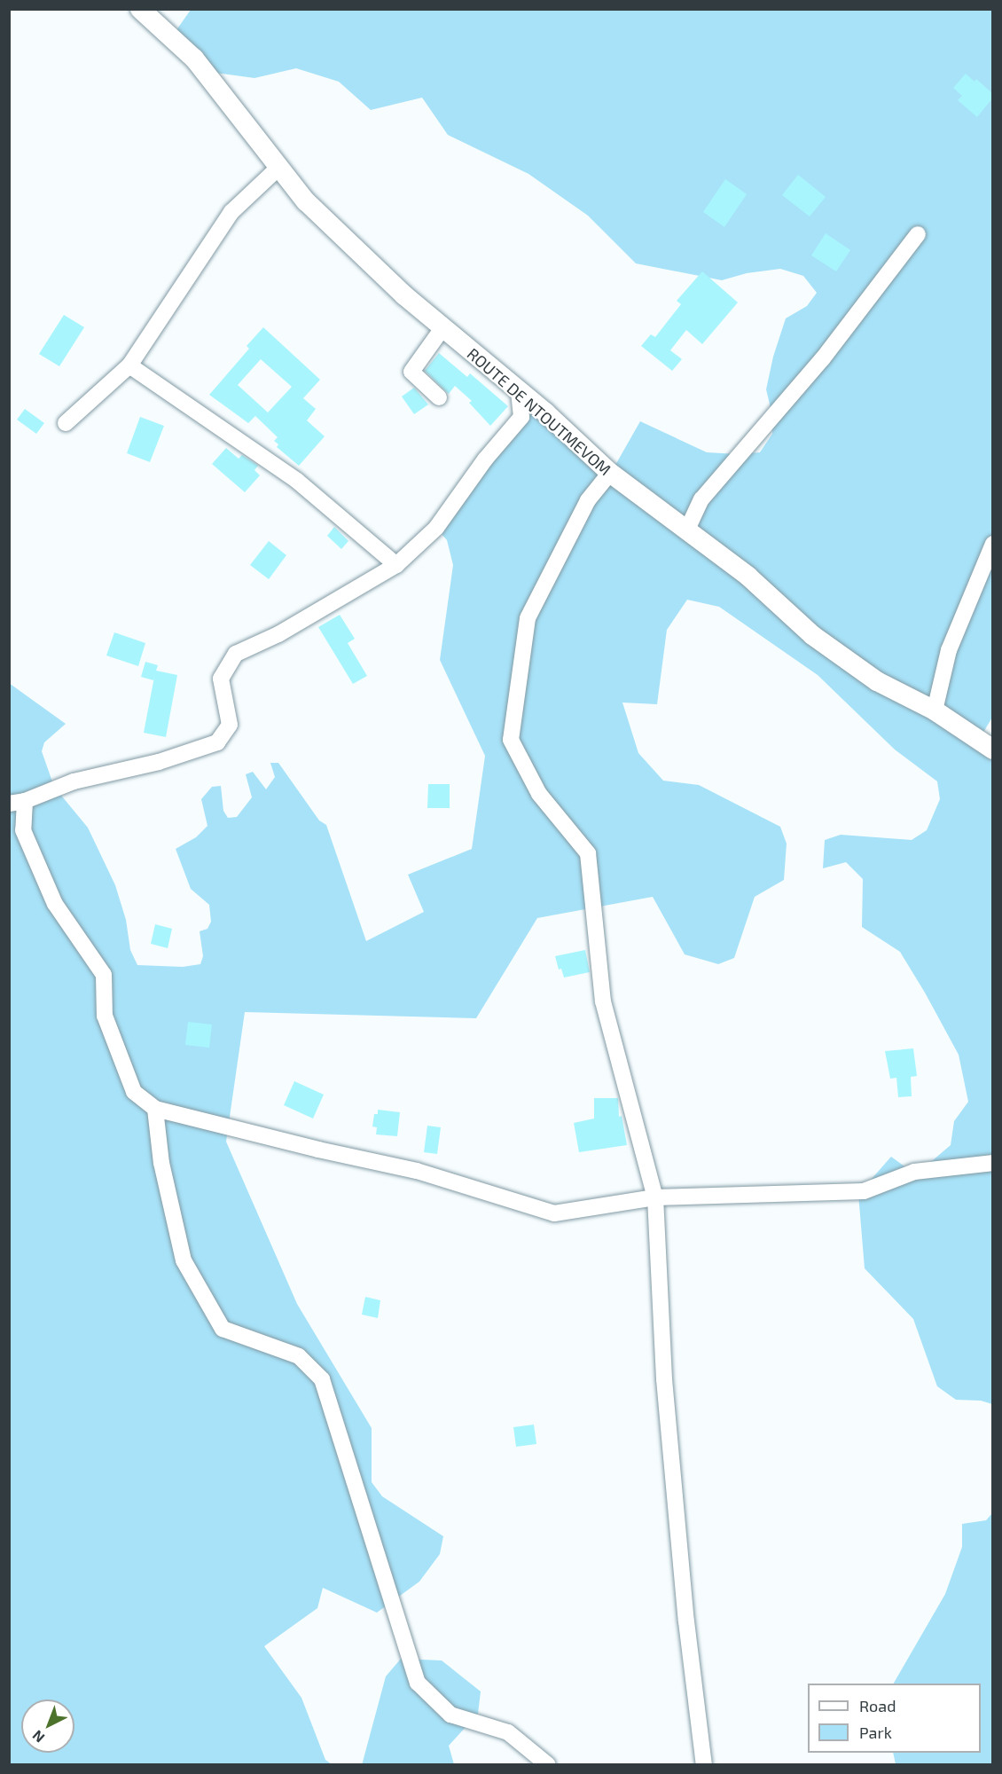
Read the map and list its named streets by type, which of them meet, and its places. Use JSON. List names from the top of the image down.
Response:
{
  "streets": {
    "street": ["ROUTE DE NTOUTMEVOM"]
  },
  "legend": ["Road", "Park"],
  "north": "bottom left"
}
